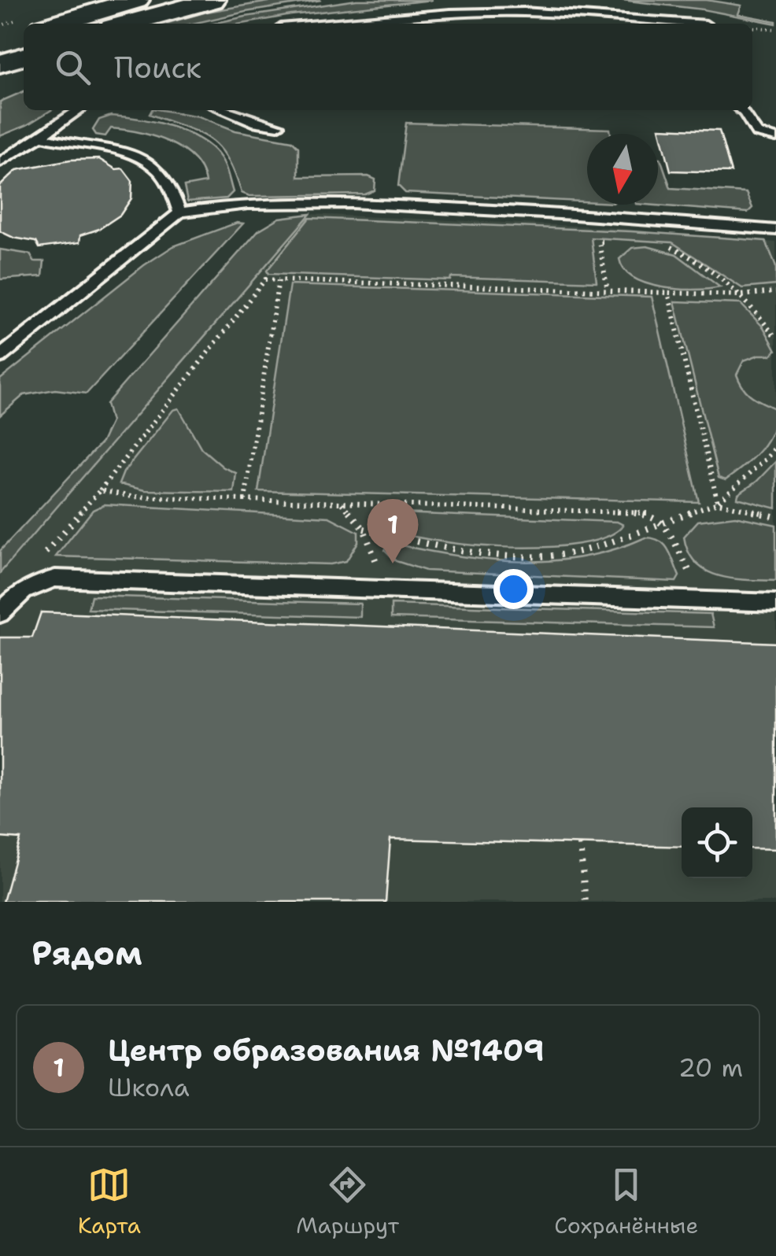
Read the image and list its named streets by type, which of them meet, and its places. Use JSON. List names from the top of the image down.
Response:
{
  "north": "bottom",
  "page": {
    "search": "Поиск",
    "pins": "1",
    "heading": "Рядом",
    "list": [
      {
        "mark": "1",
        "name": "Центр образования №1409",
        "note": "Школа",
        "value": "20 m"
      }
    ],
    "nav": ["Карта", "Маршрут", "Сохранённые"]
  }
}
